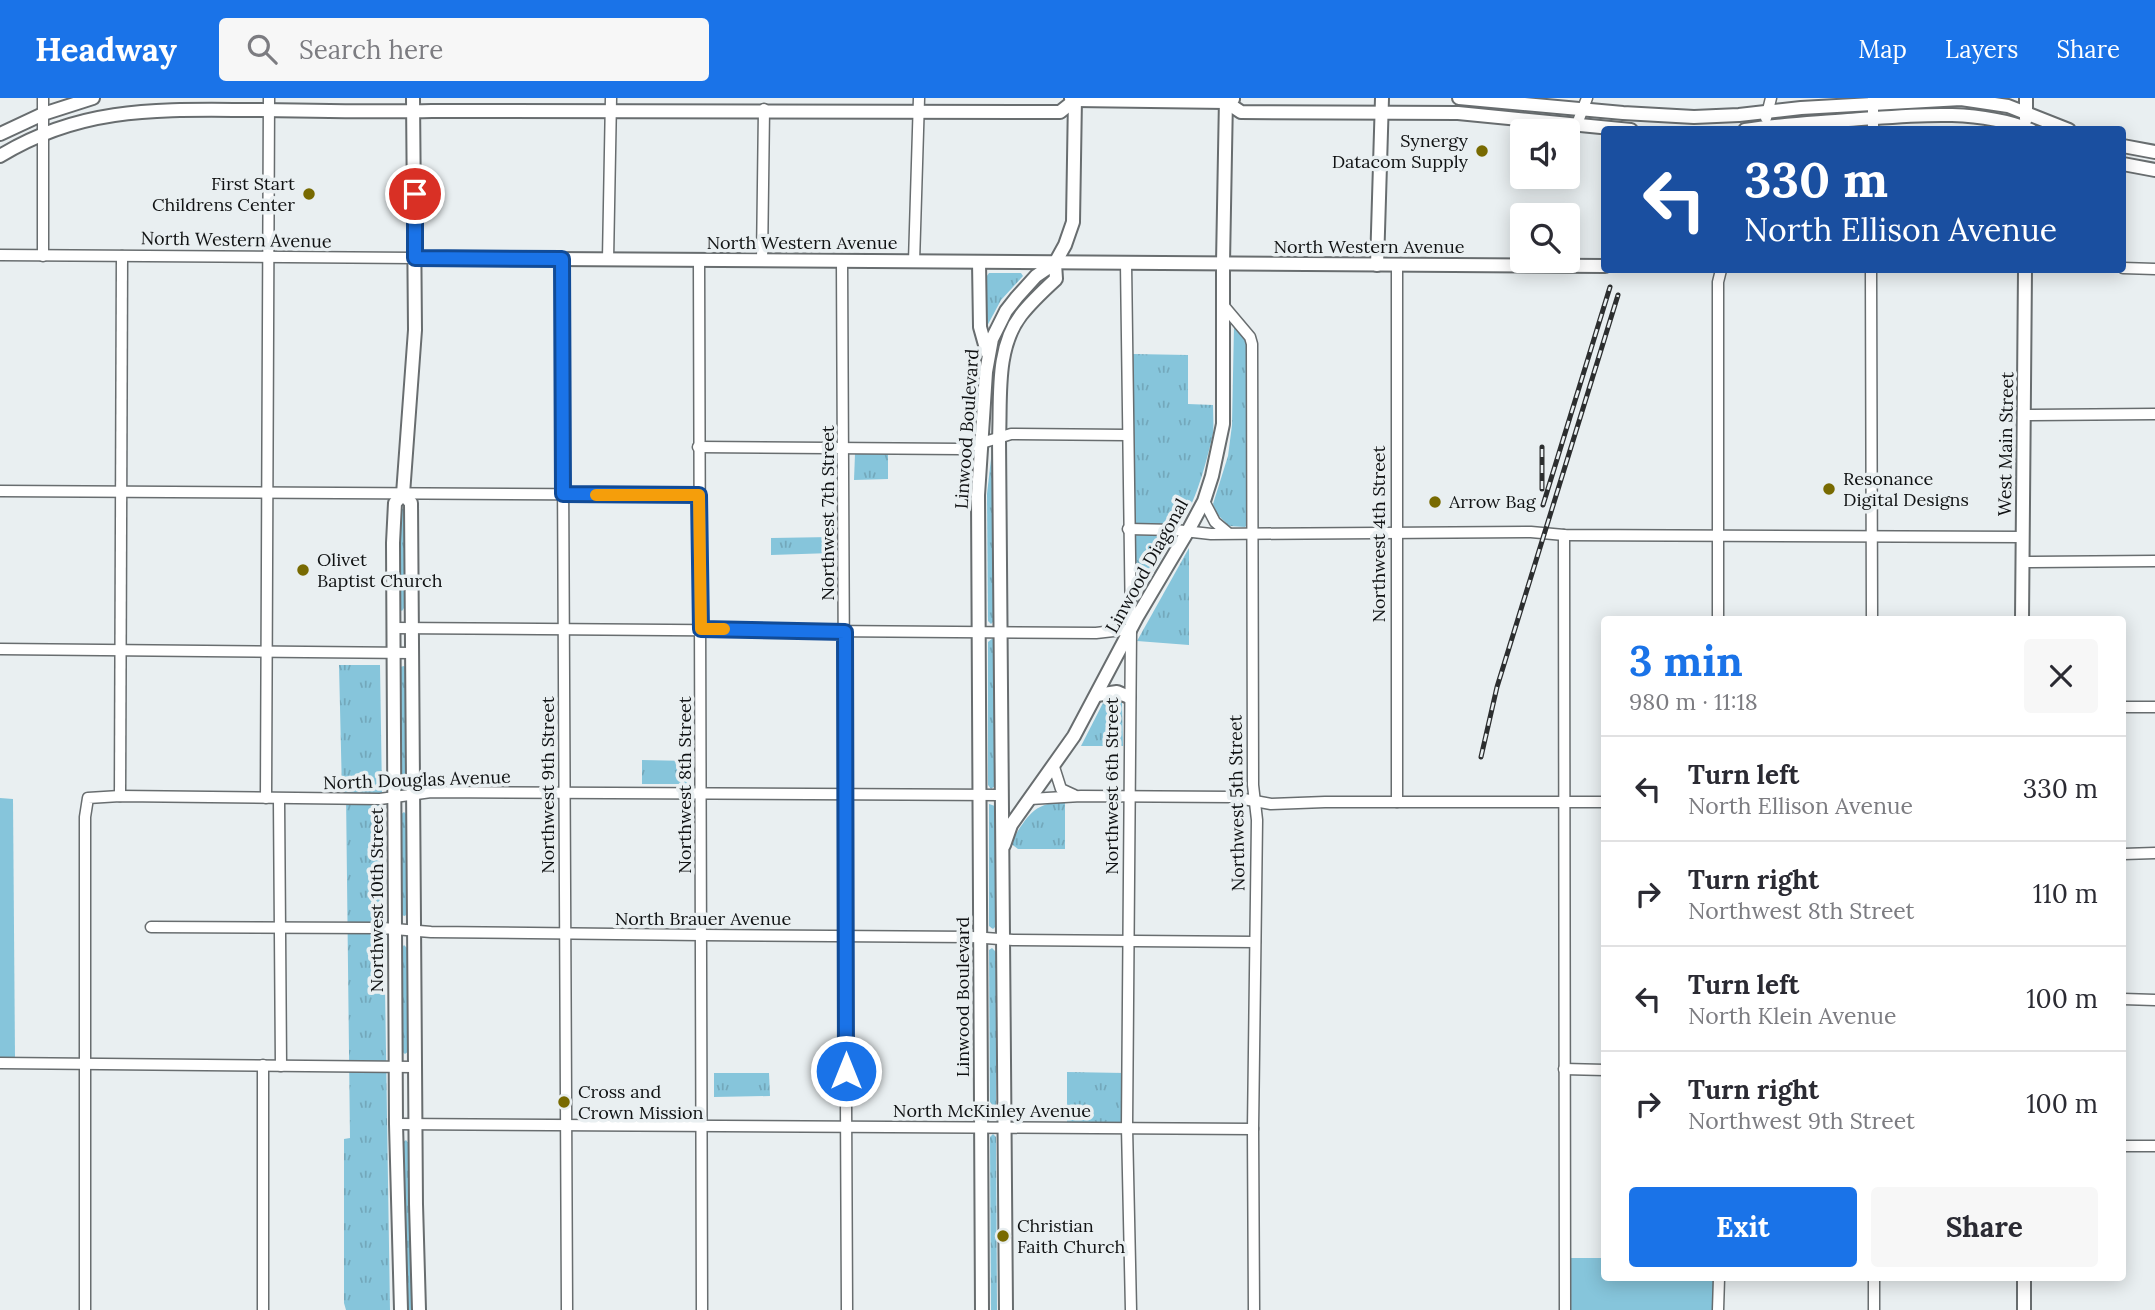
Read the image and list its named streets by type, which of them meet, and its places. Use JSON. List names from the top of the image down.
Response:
{
  "streets": {
    "main road": [
      "North Western Avenue",
      "Linwood Boulevard",
      "West Main Street",
      "Linwood Diagonal",
      "Northwest 10th Street"
    ],
    "street": [
      "Northwest 7th Street",
      "Northwest 4th Street",
      "North Douglas Avenue",
      "Northwest 9th Street",
      "Northwest 8th Street",
      "Northwest 6th Street",
      "Northwest 5th Street",
      "North Brauer Avenue",
      "North McKinley Avenue"
    ]
  },
  "crossings": [
    ["North Western Avenue", "Linwood Boulevard"],
    ["North Western Avenue", "Northwest 7th Street"],
    ["North Western Avenue", "Northwest 4th Street"],
    ["North Western Avenue", "Linwood Diagonal"],
    ["North Western Avenue", "Northwest 9th Street"],
    ["North Western Avenue", "Northwest 8th Street"],
    ["North Western Avenue", "Northwest 6th Street"],
    ["North Western Avenue", "Northwest 10th Street"],
    ["Linwood Boulevard", "Linwood Diagonal"],
    ["Linwood Boulevard", "North Douglas Avenue"],
    ["Linwood Boulevard", "North Brauer Avenue"],
    ["Linwood Boulevard", "North McKinley Avenue"],
    ["Northwest 7th Street", "North Douglas Avenue"],
    ["Northwest 7th Street", "North Brauer Avenue"],
    ["Northwest 7th Street", "North McKinley Avenue"],
    ["Linwood Diagonal", "Northwest 6th Street"],
    ["Linwood Diagonal", "Northwest 5th Street"],
    ["North Douglas Avenue", "Northwest 9th Street"],
    ["North Douglas Avenue", "Northwest 8th Street"],
    ["North Douglas Avenue", "Northwest 10th Street"],
    ["Northwest 9th Street", "North Brauer Avenue"],
    ["Northwest 9th Street", "North McKinley Avenue"],
    ["Northwest 8th Street", "North Brauer Avenue"],
    ["Northwest 8th Street", "North McKinley Avenue"],
    ["Northwest 6th Street", "North Brauer Avenue"],
    ["Northwest 6th Street", "North McKinley Avenue"],
    ["Northwest 5th Street", "North Brauer Avenue"],
    ["Northwest 5th Street", "North McKinley Avenue"],
    ["Northwest 10th Street", "North Brauer Avenue"],
    ["Northwest 10th Street", "North McKinley Avenue"]
  ],
  "places": [
    "Synergy Datacom Supply",
    "First Start Childrens Center",
    "Resonance Digital Designs",
    "Arrow Bag",
    "Olivet Baptist Church",
    "Cross and Crown Mission",
    "Christian Faith Church"
  ],
  "page": {
    "header": "Headway",
    "search": "Search here",
    "nav": ["Map", "Layers", "Share"],
    "turn": ["330 m", "North Ellison Avenue"],
    "heading": ["3 min", "980 m · 11:18"],
    "list": [
      {
        "name": "Turn left",
        "note": "North Ellison Avenue",
        "value": "330 m"
      },
      {
        "name": "Turn right",
        "note": "Northwest 8th Street",
        "value": "110 m"
      },
      {
        "name": "Turn left",
        "note": "North Klein Avenue",
        "value": "100 m"
      },
      {
        "name": "Turn right",
        "note": "Northwest 9th Street",
        "value": "100 m"
      }
    ],
    "buttons": ["Exit", "Share"]
  }
}
